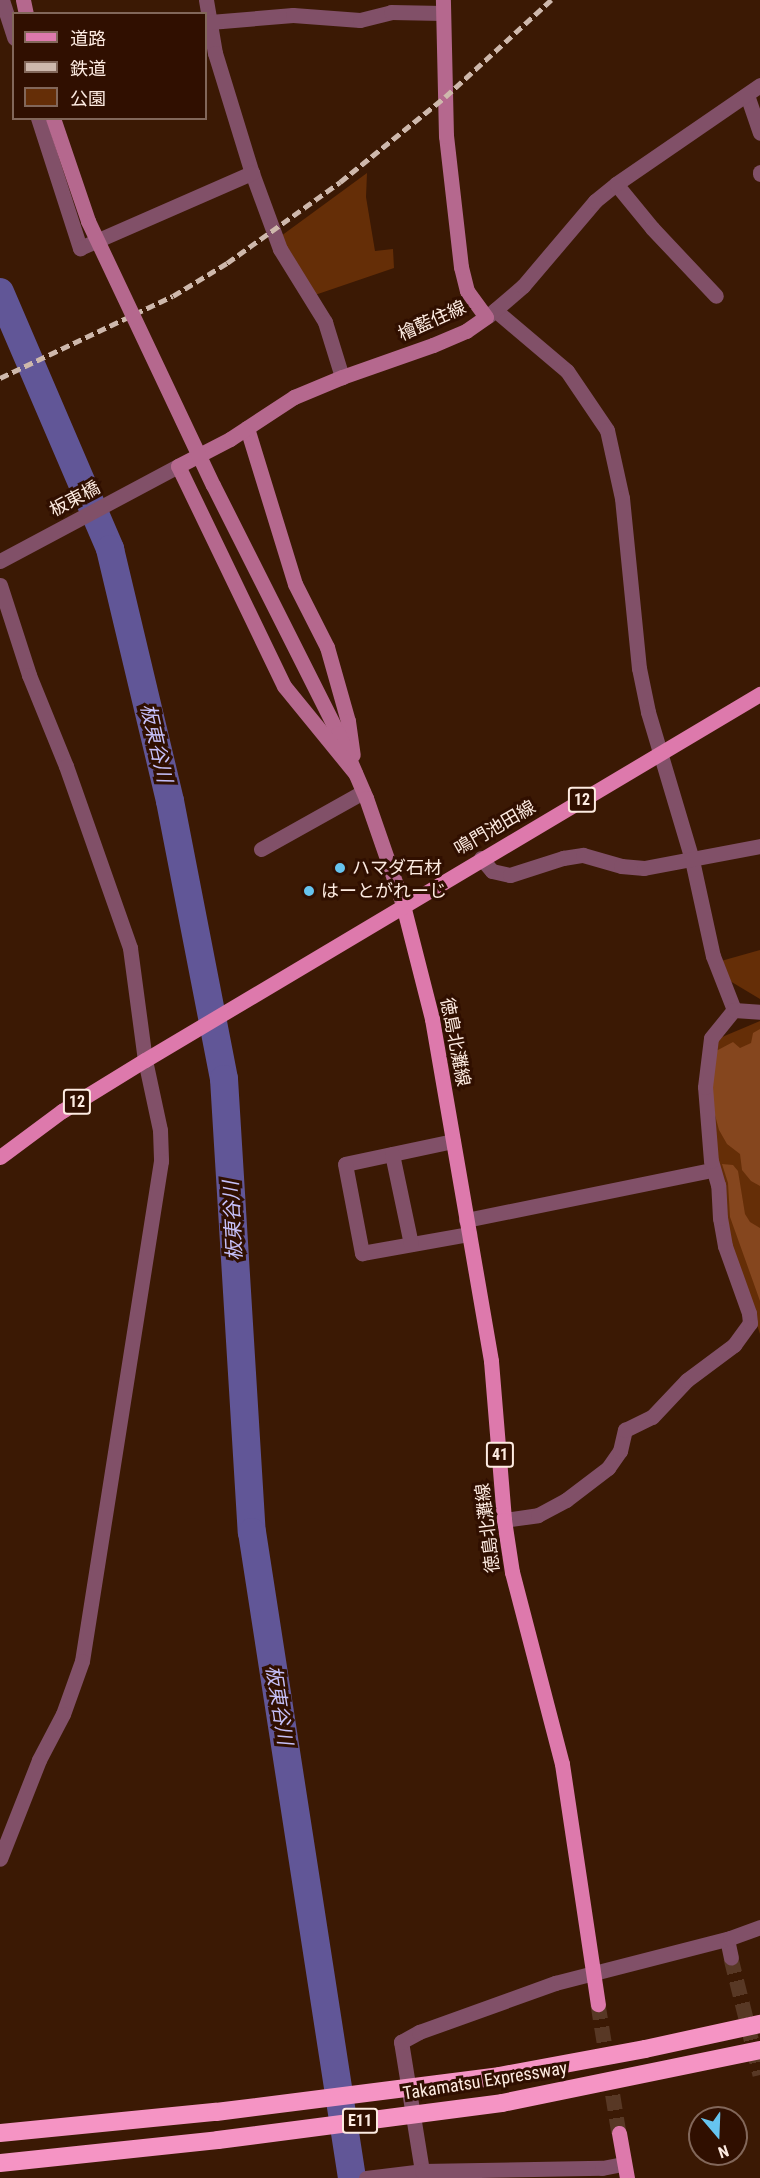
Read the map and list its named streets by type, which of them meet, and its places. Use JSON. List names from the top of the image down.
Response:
{
  "streets": {
    "highway": ["Takamatsu Expressway", "E11"],
    "main road": [
      "檜藍住線",
      "12",
      "鳴門池田線",
      "徳島北灘線",
      "41"
    ],
    "street": ["板東橋"]
  },
  "crossings": [
    ["檜藍住線", "板東橋"],
    ["12", "鳴門池田線"],
    ["鳴門池田線", "徳島北灘線"]
  ],
  "water": ["板東谷川"],
  "places": ["ハマダ石材", "はーとがれーじ"],
  "legend": ["道路", "鉄道", "公園"],
  "north": "bottom"
}
